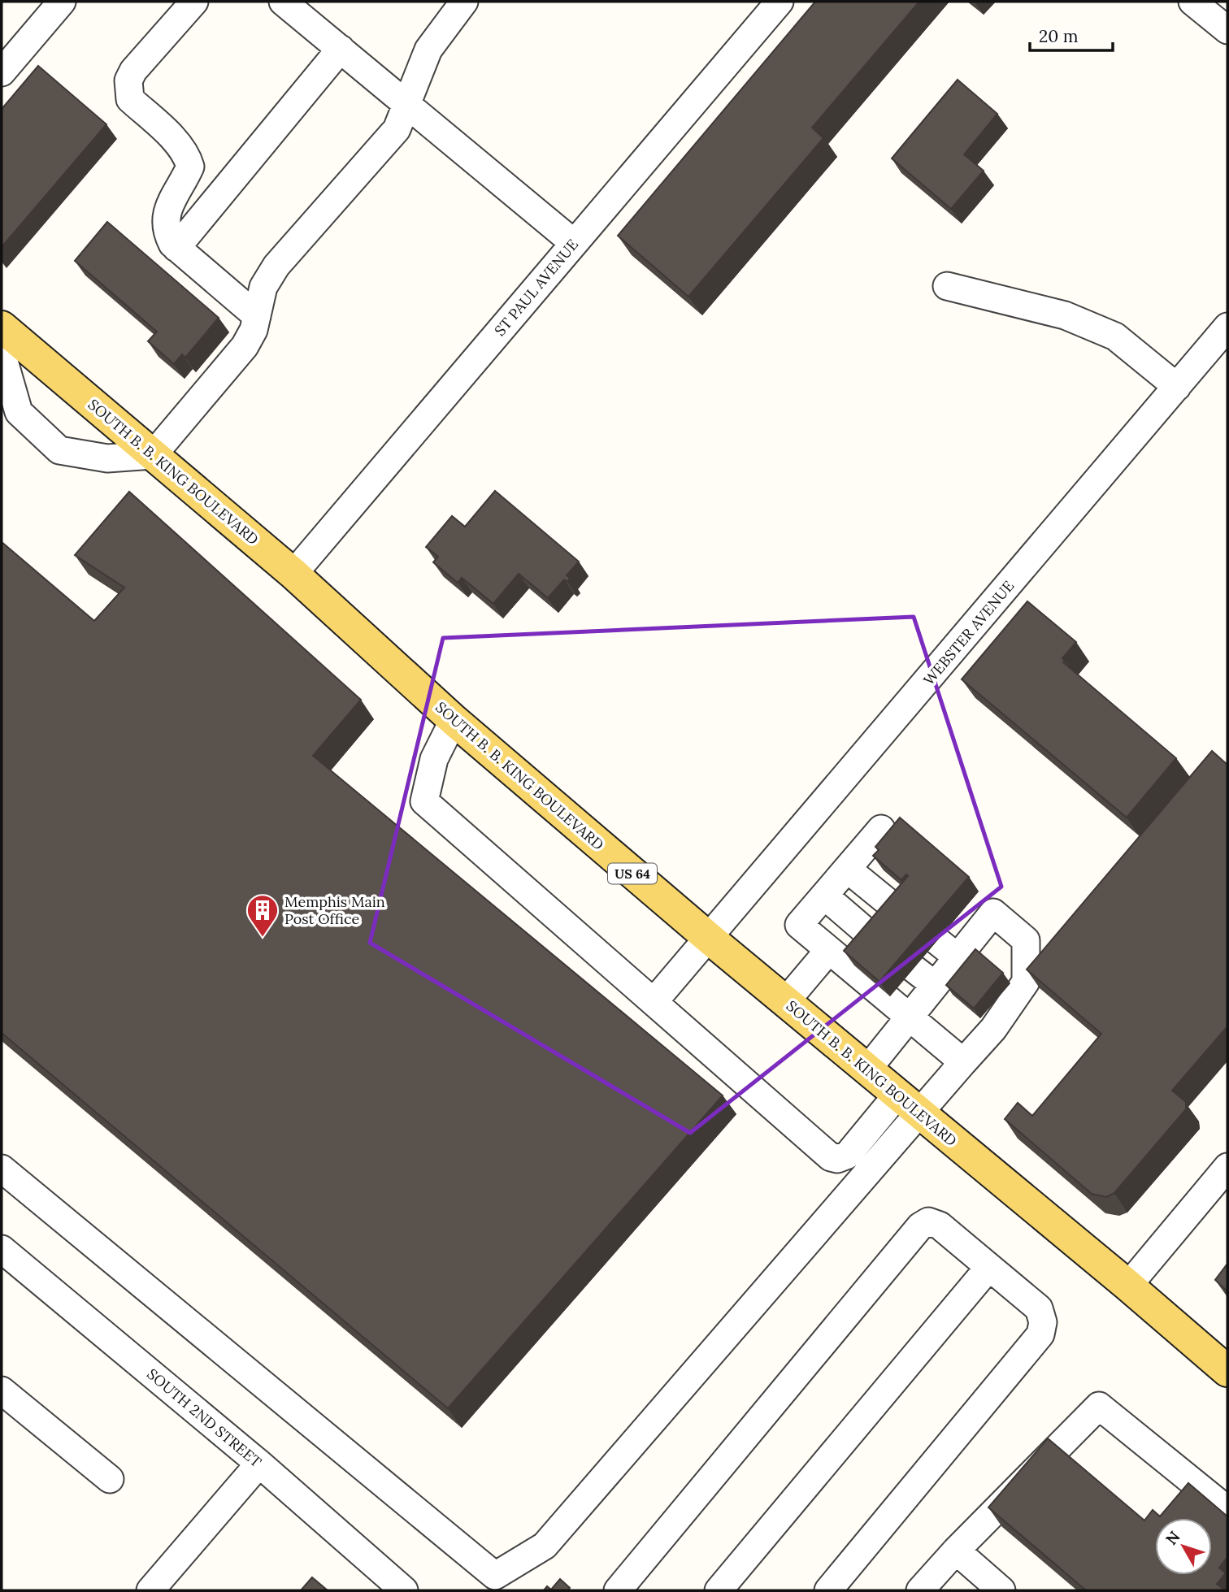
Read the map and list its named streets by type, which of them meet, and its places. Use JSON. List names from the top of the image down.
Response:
{
  "streets": {
    "main road": ["SOUTH B. B. KING BOULEVARD", "US 64"],
    "street": ["ST PAUL AVENUE", "WEBSTER AVENUE", "SOUTH 2ND STREET"]
  },
  "crossings": [
    ["ST PAUL AVENUE", "SOUTH B. B. KING BOULEVARD"],
    ["SOUTH B. B. KING BOULEVARD", "WEBSTER AVENUE"]
  ],
  "places": {
    "building": ["Memphis Main Post Office"]
  },
  "scale_bar": "20 m",
  "north": "top left"
}
